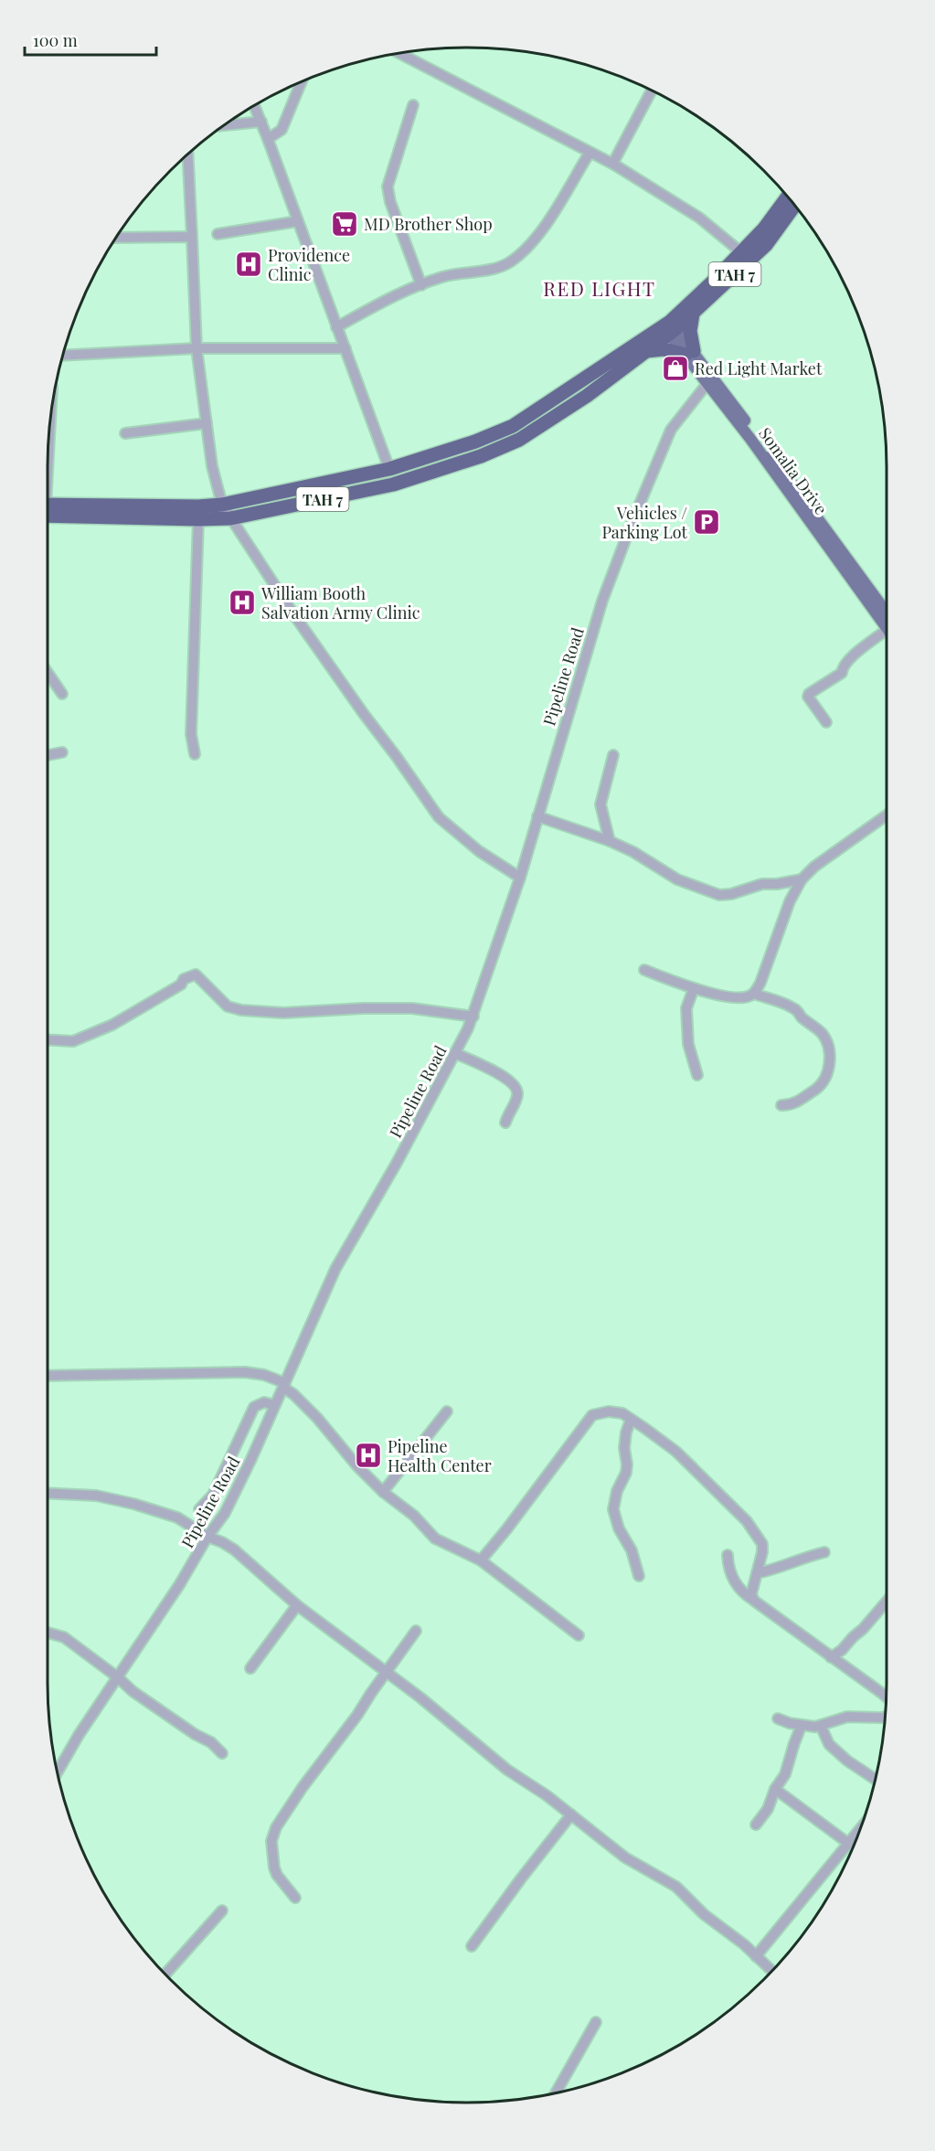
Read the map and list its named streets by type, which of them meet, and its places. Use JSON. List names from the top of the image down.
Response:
{
  "streets": {
    "highway": ["TAH 7"],
    "main road": ["Somalia Drive"],
    "street": ["Pipeline Road"]
  },
  "crossings": [
    ["TAH 7", "Somalia Drive"],
    ["Somalia Drive", "Pipeline Road"]
  ],
  "districts": ["RED LIGHT"],
  "places": {
    "supermarket": ["MD Brother Shop"],
    "hospital": ["Providence Clinic", "William Booth Salvation Army Clinic", "Pipeline Health Center"],
    "shop": ["Red Light Market"],
    "parking": ["Vehicles / Parking Lot"]
  },
  "scale_bar": "100 m"
}
